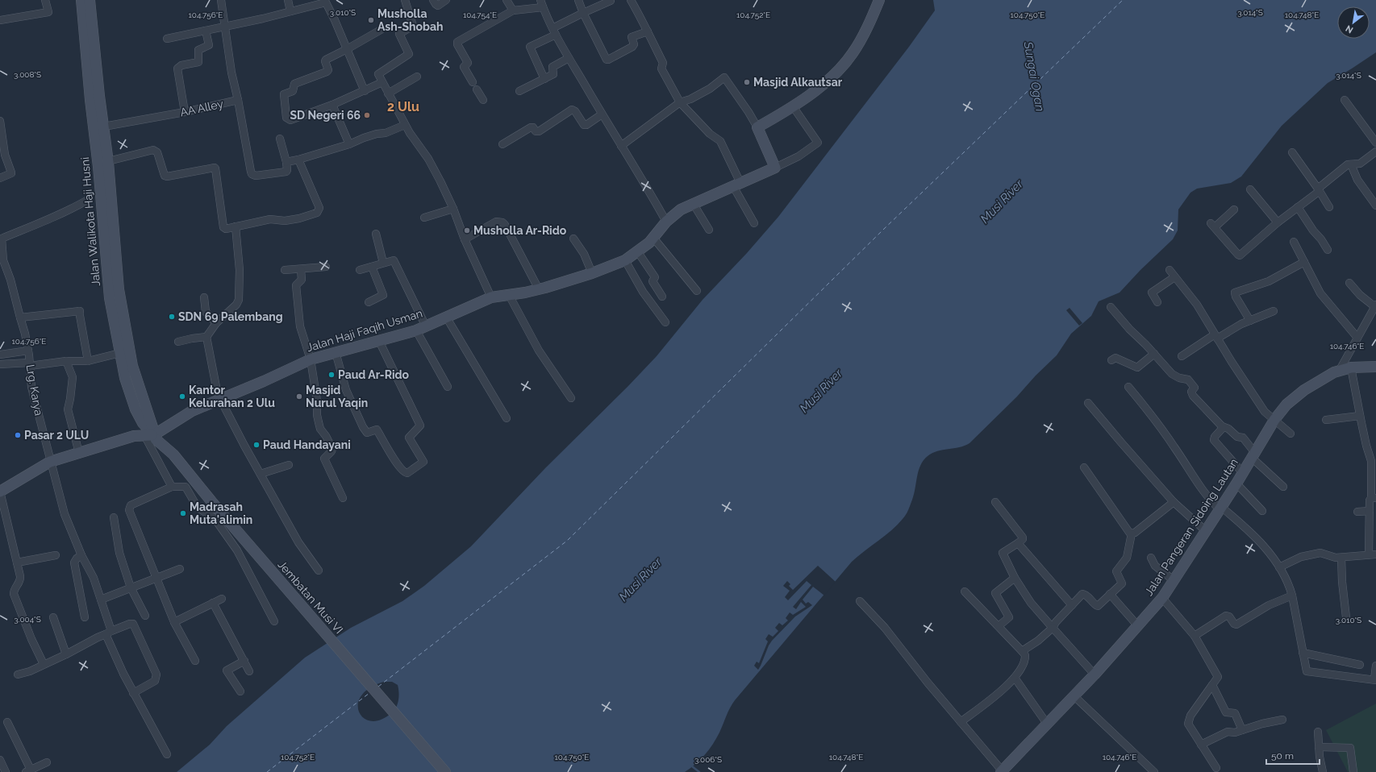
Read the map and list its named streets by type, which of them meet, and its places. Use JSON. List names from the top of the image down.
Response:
{
  "streets": {
    "street": [
      "AA Alley",
      "Jalan Walikota Haji Husni",
      "Jalan Haji Faqih Usman",
      "Lrg. Karya",
      "Jalan Pangeran Sidoing Lautan",
      "Jembatan Musi VI"
    ]
  },
  "crossings": [
    ["AA Alley", "Jalan Walikota Haji Husni"],
    ["Jalan Walikota Haji Husni", "Jalan Haji Faqih Usman"],
    ["Jalan Walikota Haji Husni", "Jembatan Musi VI"],
    ["Jalan Haji Faqih Usman", "Lrg. Karya"],
    ["Jalan Haji Faqih Usman", "Jembatan Musi VI"]
  ],
  "districts": ["2 Ulu"],
  "water": ["Sungai Ogan", "Musi River"],
  "places": [
    "Musholla Ash-Shobah",
    "Masjid Alkautsar",
    "SD Negeri 66",
    "Musholla Ar-Rido",
    "SDN 69 Palembang",
    "Paud Ar-Rido",
    "Kantor Kelurahan 2 Ulu",
    "Masjid Nurul Yaqin",
    "Pasar 2 ULU",
    "Paud Handayani",
    "Madrasah Muta'alimin"
  ],
  "scale_bar": "50 m",
  "north": "bottom left",
  "coordinates": [
    "3.014°S",
    "3.010°S",
    "104.756°E",
    "104.754°E",
    "104.752°E",
    "104.750°E",
    "104.748°E",
    "3.008°S",
    "104.746°E",
    "3.004°S",
    "3.006°S"
  ]
}
